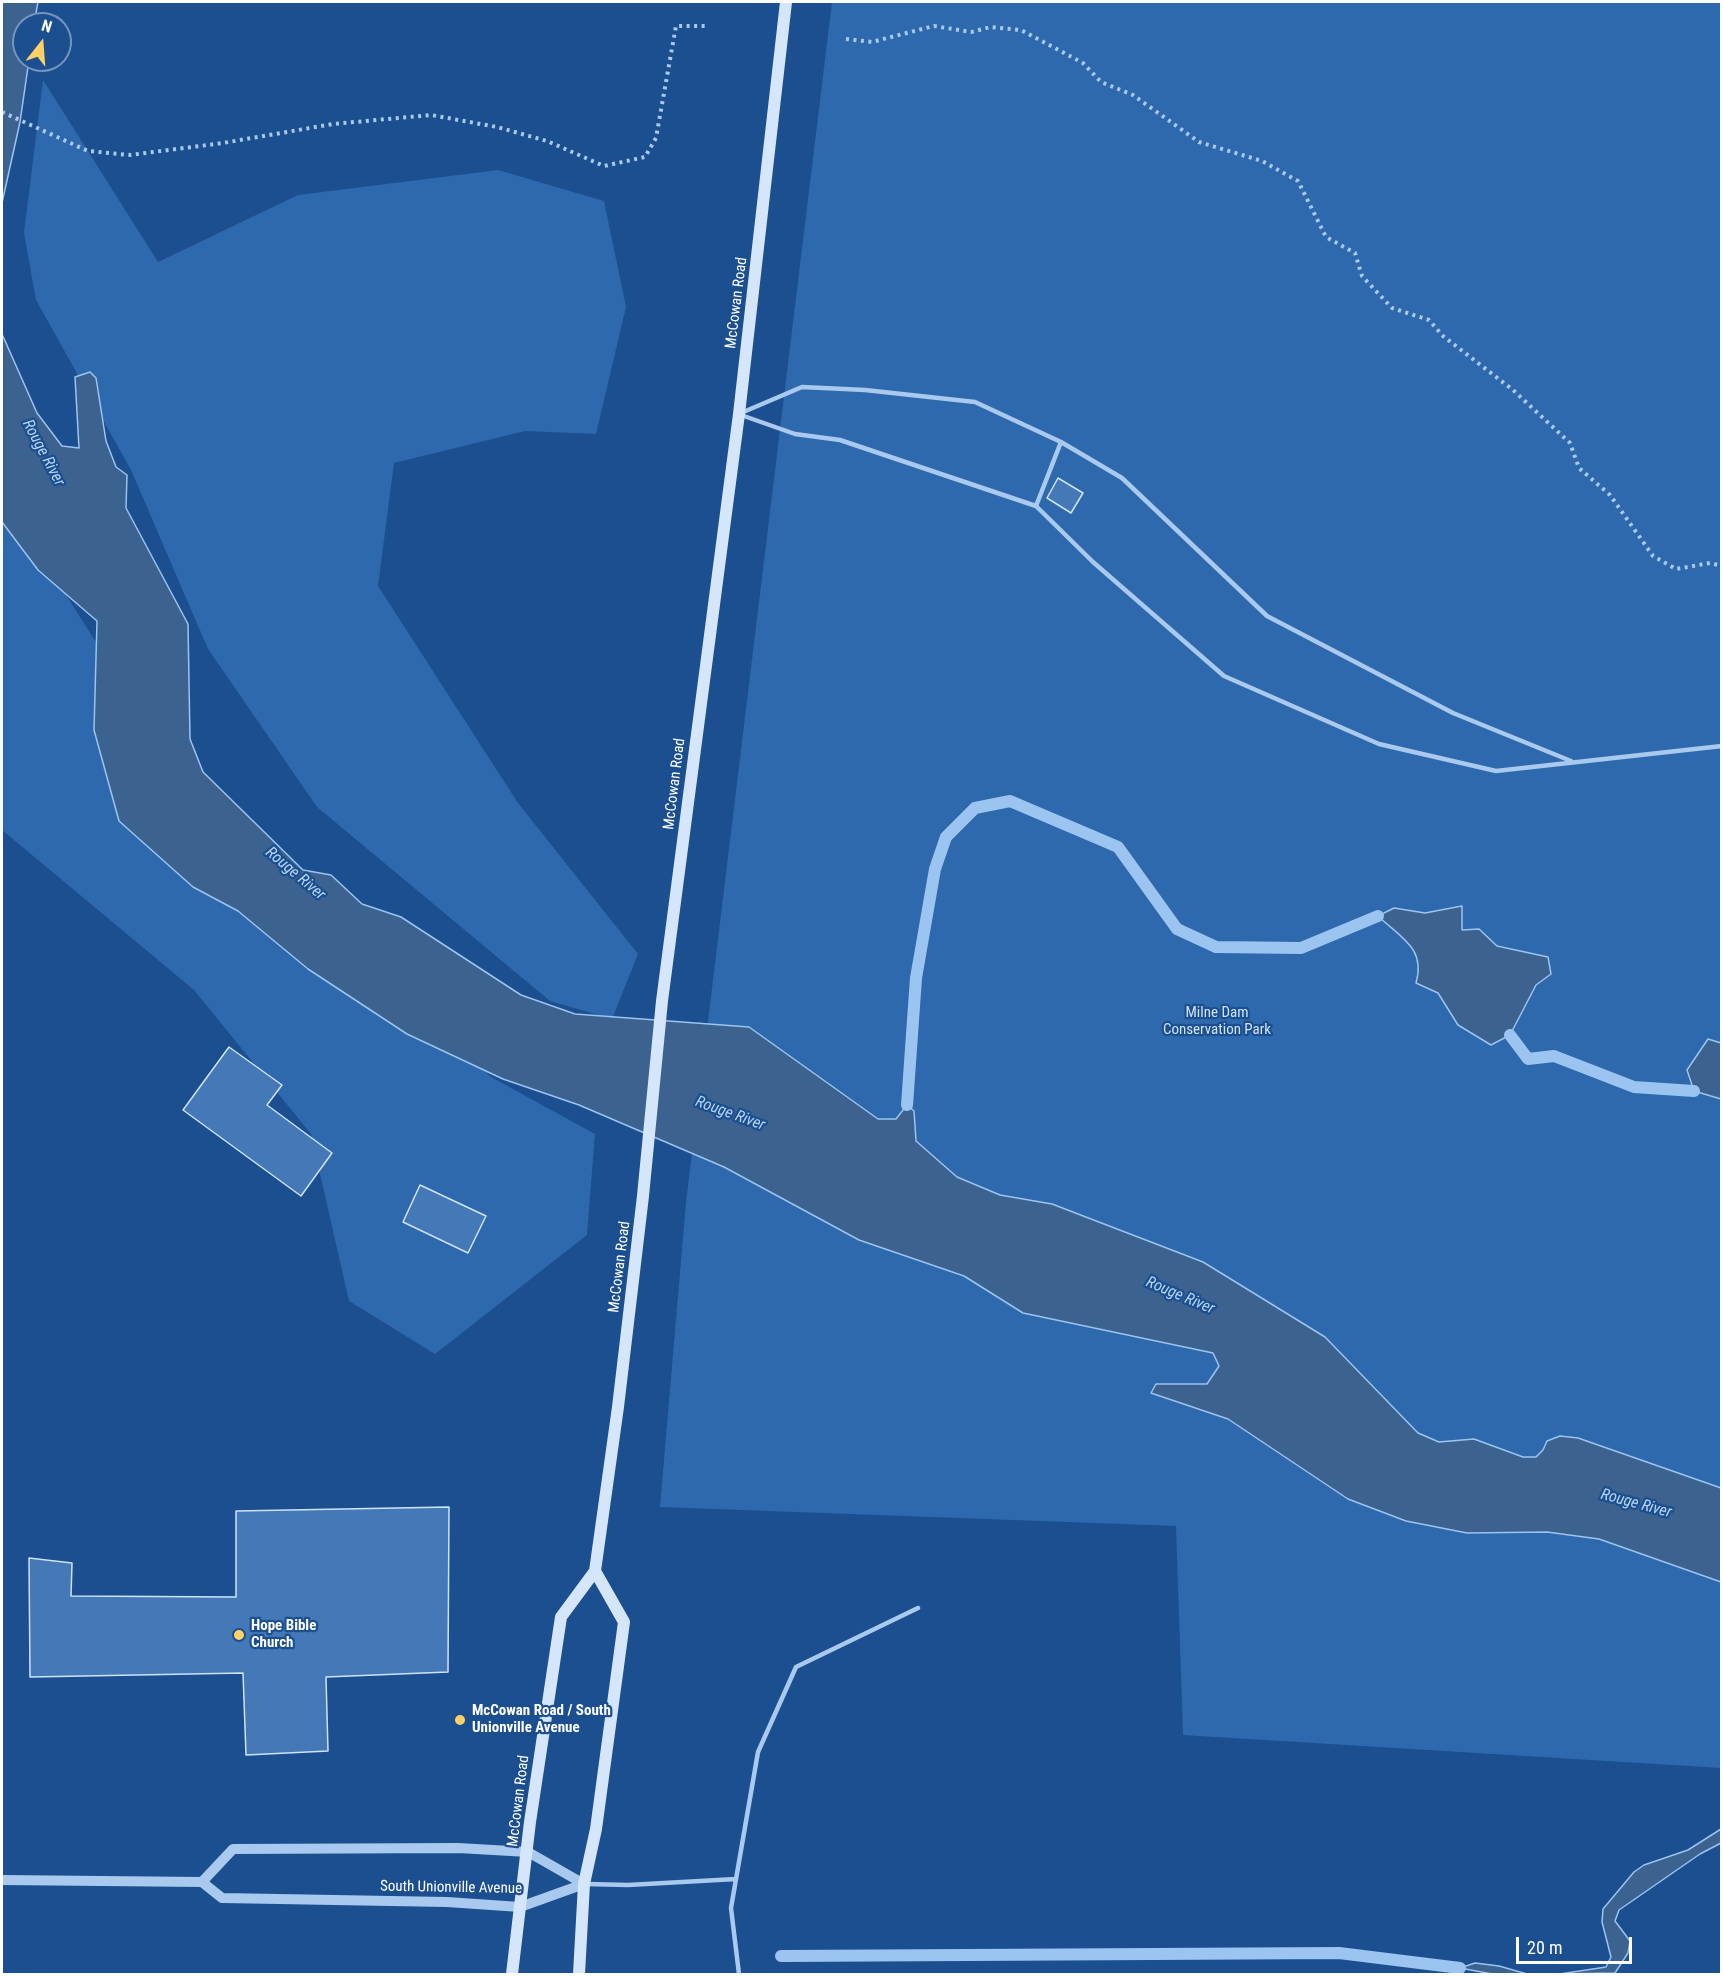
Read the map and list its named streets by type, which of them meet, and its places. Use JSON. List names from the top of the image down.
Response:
{
  "streets": {
    "main road": ["McCowan Road"],
    "street": ["South Unionville Avenue"]
  },
  "crossings": [
    ["McCowan Road", "South Unionville Avenue"]
  ],
  "water": ["Rouge River"],
  "parks": ["Milne Dam Conservation Park"],
  "places": ["Hope Bible Church", "McCowan Road / South Unionville Avenue"],
  "scale_bar": "20 m",
  "north": "top"
}
